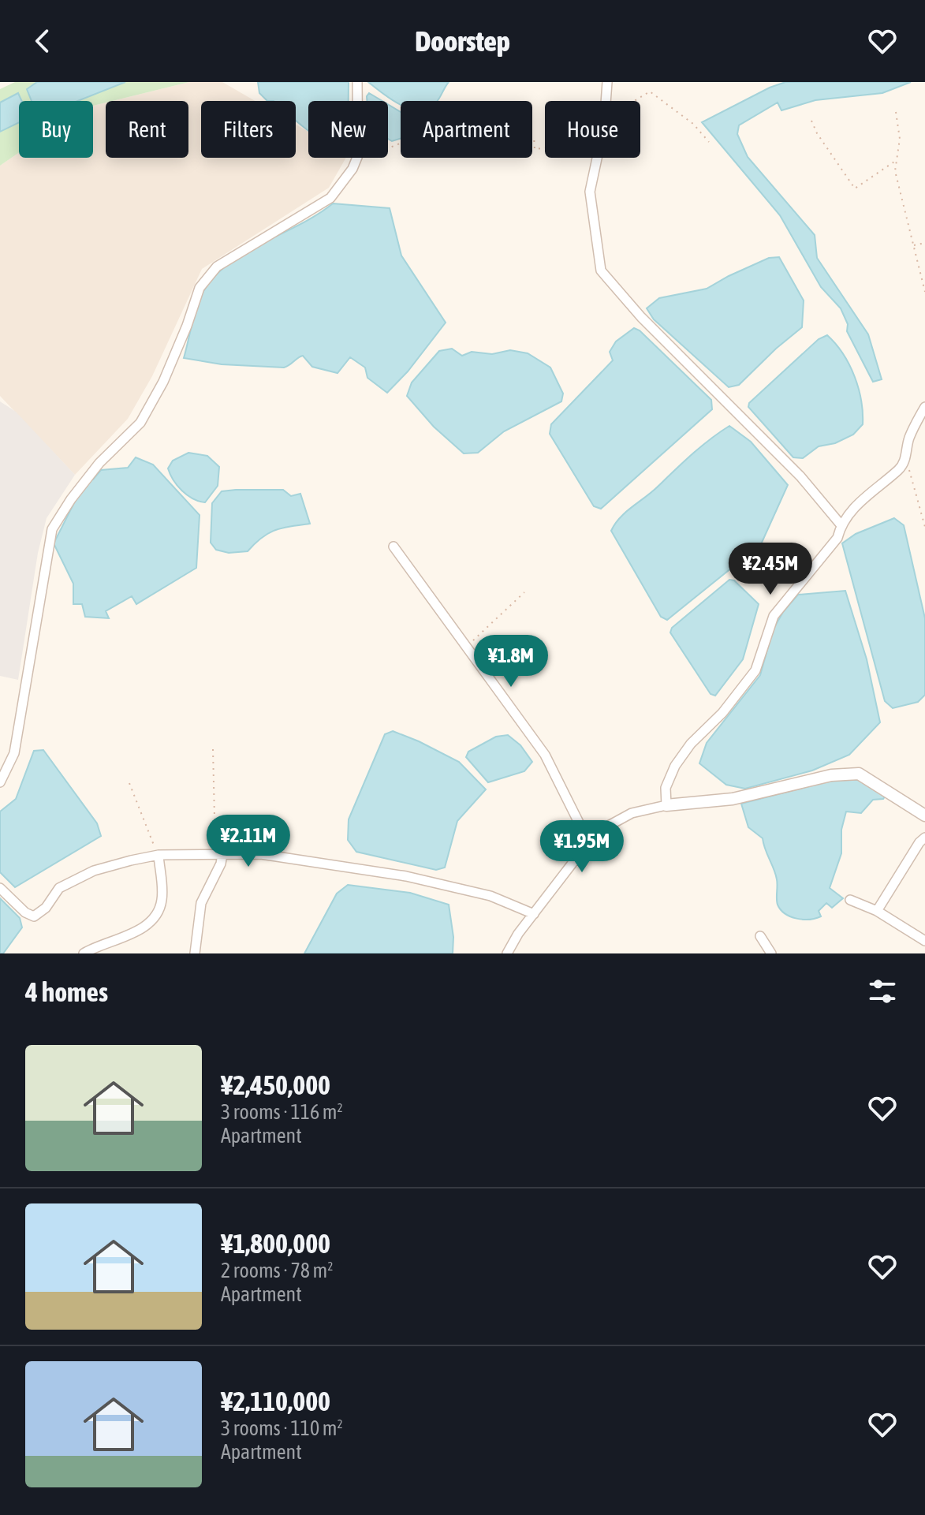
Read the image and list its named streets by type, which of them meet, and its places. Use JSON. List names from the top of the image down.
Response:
{
  "page": {
    "header": "Doorstep",
    "chip": [
      "Buy",
      "Rent",
      "Filters",
      "New",
      "Apartment",
      "House"
    ],
    "price": [
      "¥2.45M",
      "¥1.8M",
      "¥2.11M",
      "¥1.95M"
    ],
    "heading": "4 homes",
    "list": [
      {
        "name": "¥2,450,000",
        "note": "3 rooms · 116 m² · Apartment"
      },
      {
        "name": "¥1,800,000",
        "note": "2 rooms · 78 m² · Apartment"
      },
      {
        "name": "¥2,110,000",
        "note": "3 rooms · 110 m² · Apartment"
      }
    ]
  }
}
